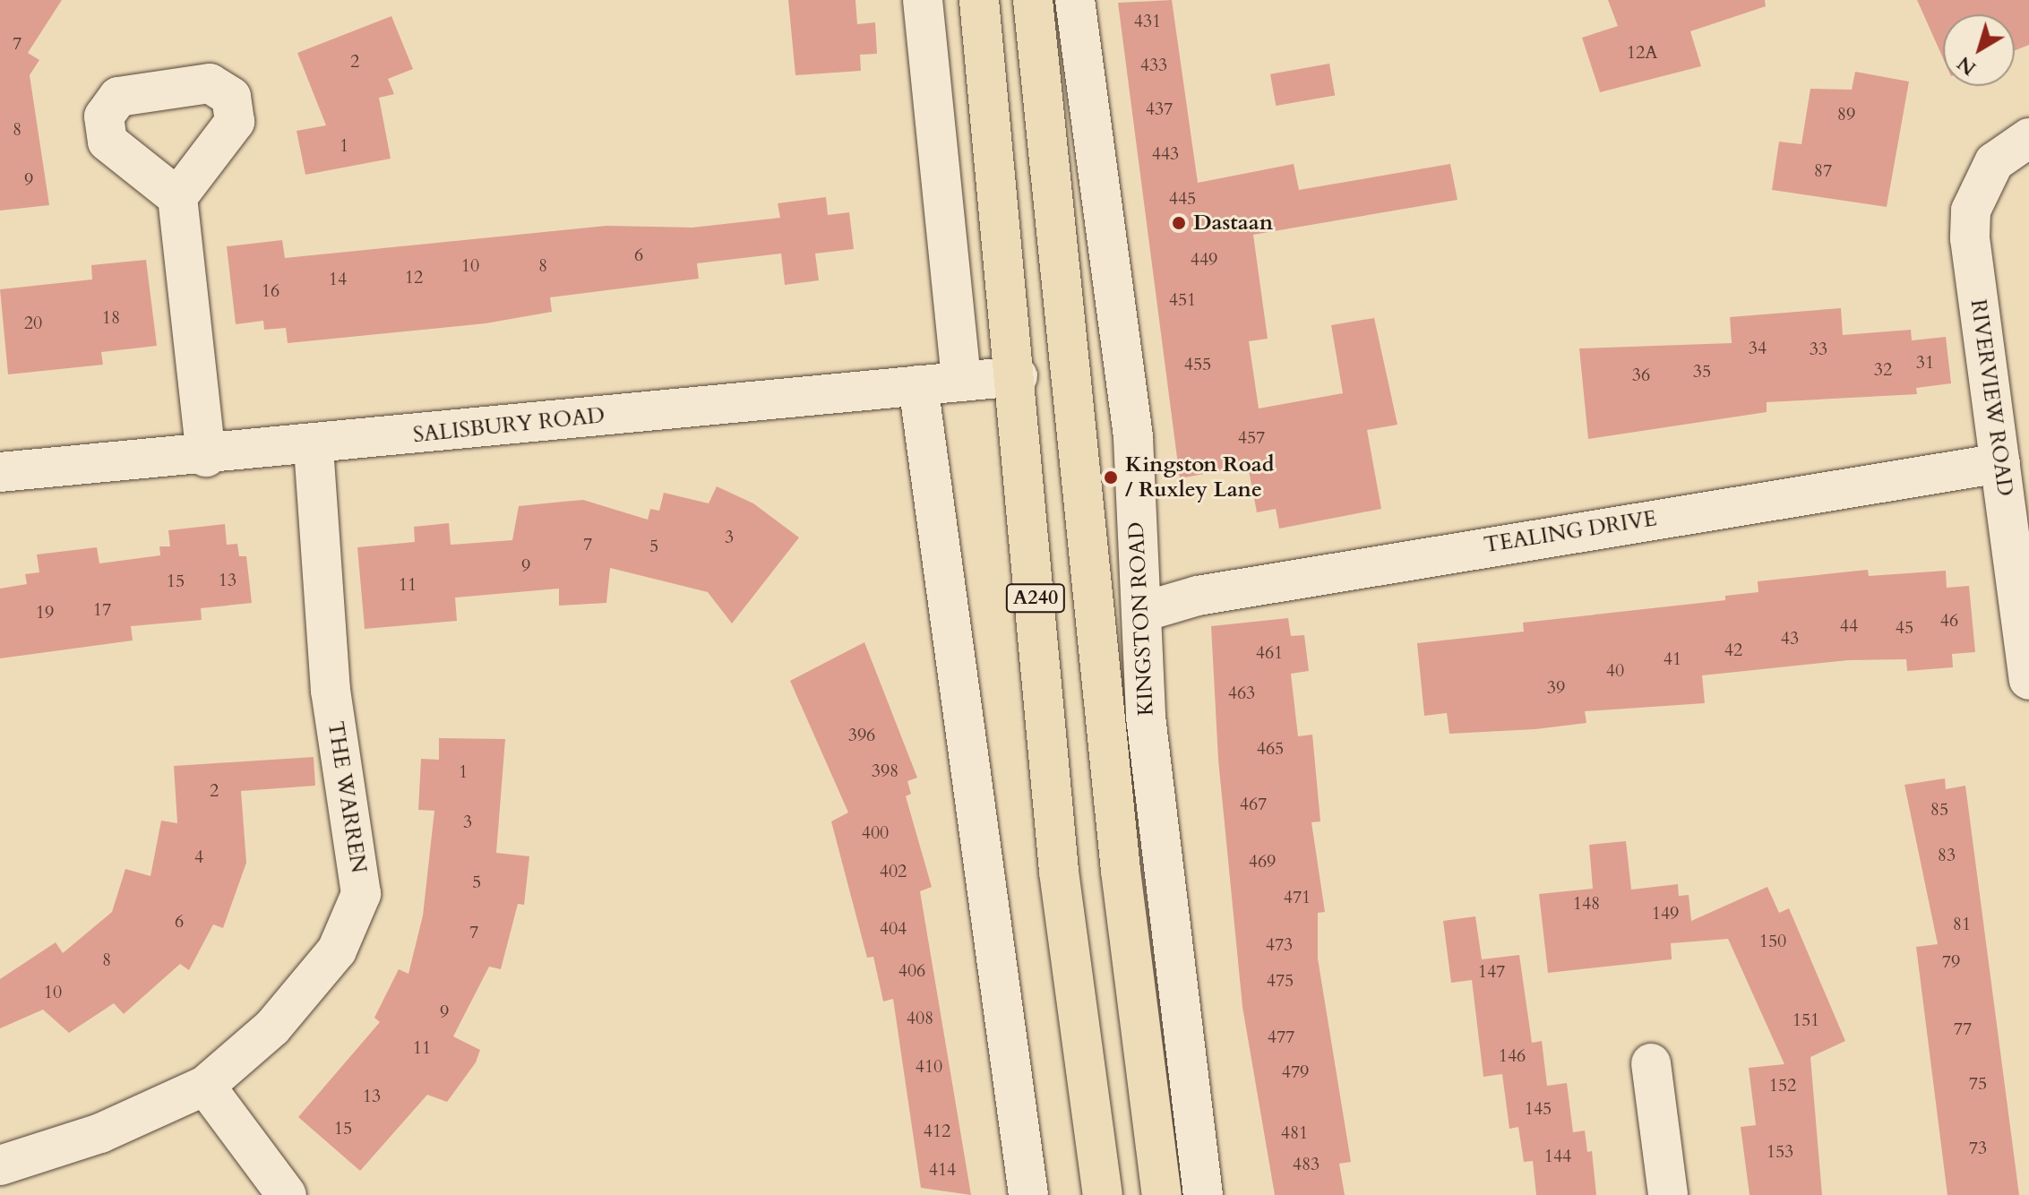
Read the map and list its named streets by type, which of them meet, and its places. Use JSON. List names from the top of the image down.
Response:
{
  "streets": {
    "highway": ["A240", "KINGSTON ROAD"],
    "street": [
      "RIVERVIEW ROAD",
      "SALISBURY ROAD",
      "TEALING DRIVE",
      "THE WARREN"
    ]
  },
  "crossings": [
    ["RIVERVIEW ROAD", "TEALING DRIVE"],
    ["SALISBURY ROAD", "A240"],
    ["SALISBURY ROAD", "THE WARREN"],
    ["TEALING DRIVE", "KINGSTON ROAD"]
  ],
  "places": ["Dastaan", "Kingston Road / Ruxley Lane"],
  "house_numbers": [
    "431",
    "7",
    "12A",
    "2",
    "433",
    "437",
    "89",
    "8",
    "1",
    "443",
    "87",
    "9",
    "445",
    "6",
    "449",
    "10",
    "8",
    "12",
    "14",
    "16",
    "451",
    "18",
    "20",
    "34",
    "33",
    "31",
    "455",
    "32",
    "35",
    "36",
    "457",
    "3",
    "7",
    "5",
    "9",
    "13",
    "15",
    "11",
    "17",
    "19",
    "46",
    "44",
    "45",
    "43",
    "42",
    "461",
    "41",
    "40",
    "39",
    "463",
    "396",
    "465",
    "398",
    "1",
    "2",
    "467",
    "85",
    "3",
    "400",
    "83",
    "4",
    "469",
    "402",
    "5",
    "471",
    "148",
    "149",
    "6",
    "81",
    "404",
    "7",
    "150",
    "473",
    "8",
    "79",
    "406",
    "147",
    "475",
    "10",
    "9",
    "408",
    "151",
    "77",
    "477",
    "11",
    "146",
    "410",
    "479",
    "75",
    "152",
    "13",
    "145",
    "15",
    "412",
    "481",
    "73",
    "153",
    "144",
    "483",
    "414"
  ],
  "north": "bottom left"
}
